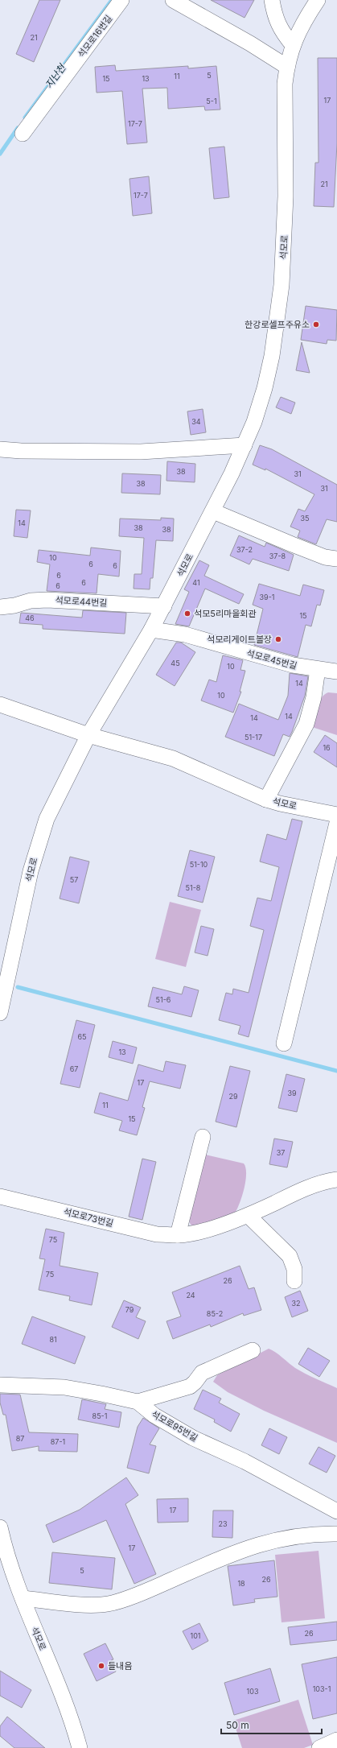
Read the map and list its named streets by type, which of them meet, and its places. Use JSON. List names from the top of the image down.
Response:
{
  "streets": {
    "street": [
      "석모로16번길",
      "석모로",
      "석모로44번길",
      "석모로45번길",
      "석모로73번길",
      "석모로95번길"
    ]
  },
  "crossings": [
    ["석모로", "석모로44번길"],
    ["석모로", "석모로45번길"]
  ],
  "water": ["지난천"],
  "places": [
    "한강로셀프주유소",
    "석모5리마을회관",
    "석모리게이트볼장",
    "들내음"
  ],
  "house_numbers": [
    "21",
    "5",
    "11",
    "15",
    "13",
    "17",
    "5-1",
    "17-7",
    "21",
    "17-7",
    "34",
    "38",
    "31",
    "38",
    "31",
    "35",
    "14",
    "38",
    "38",
    "37-2",
    "37-8",
    "10",
    "6",
    "6",
    "6",
    "6",
    "41",
    "6",
    "39-1",
    "15",
    "46",
    "45",
    "10",
    "14",
    "10",
    "14",
    "14",
    "51-17",
    "16",
    "51-10",
    "57",
    "51-8",
    "51-6",
    "65",
    "13",
    "67",
    "17",
    "39",
    "29",
    "11",
    "15",
    "37",
    "75",
    "75",
    "26",
    "24",
    "32",
    "79",
    "85-2",
    "81",
    "85-1",
    "87",
    "87-1",
    "17",
    "23",
    "17",
    "5",
    "26",
    "18",
    "26",
    "101",
    "103-1",
    "103"
  ],
  "scale_bar": "50 m"
}
